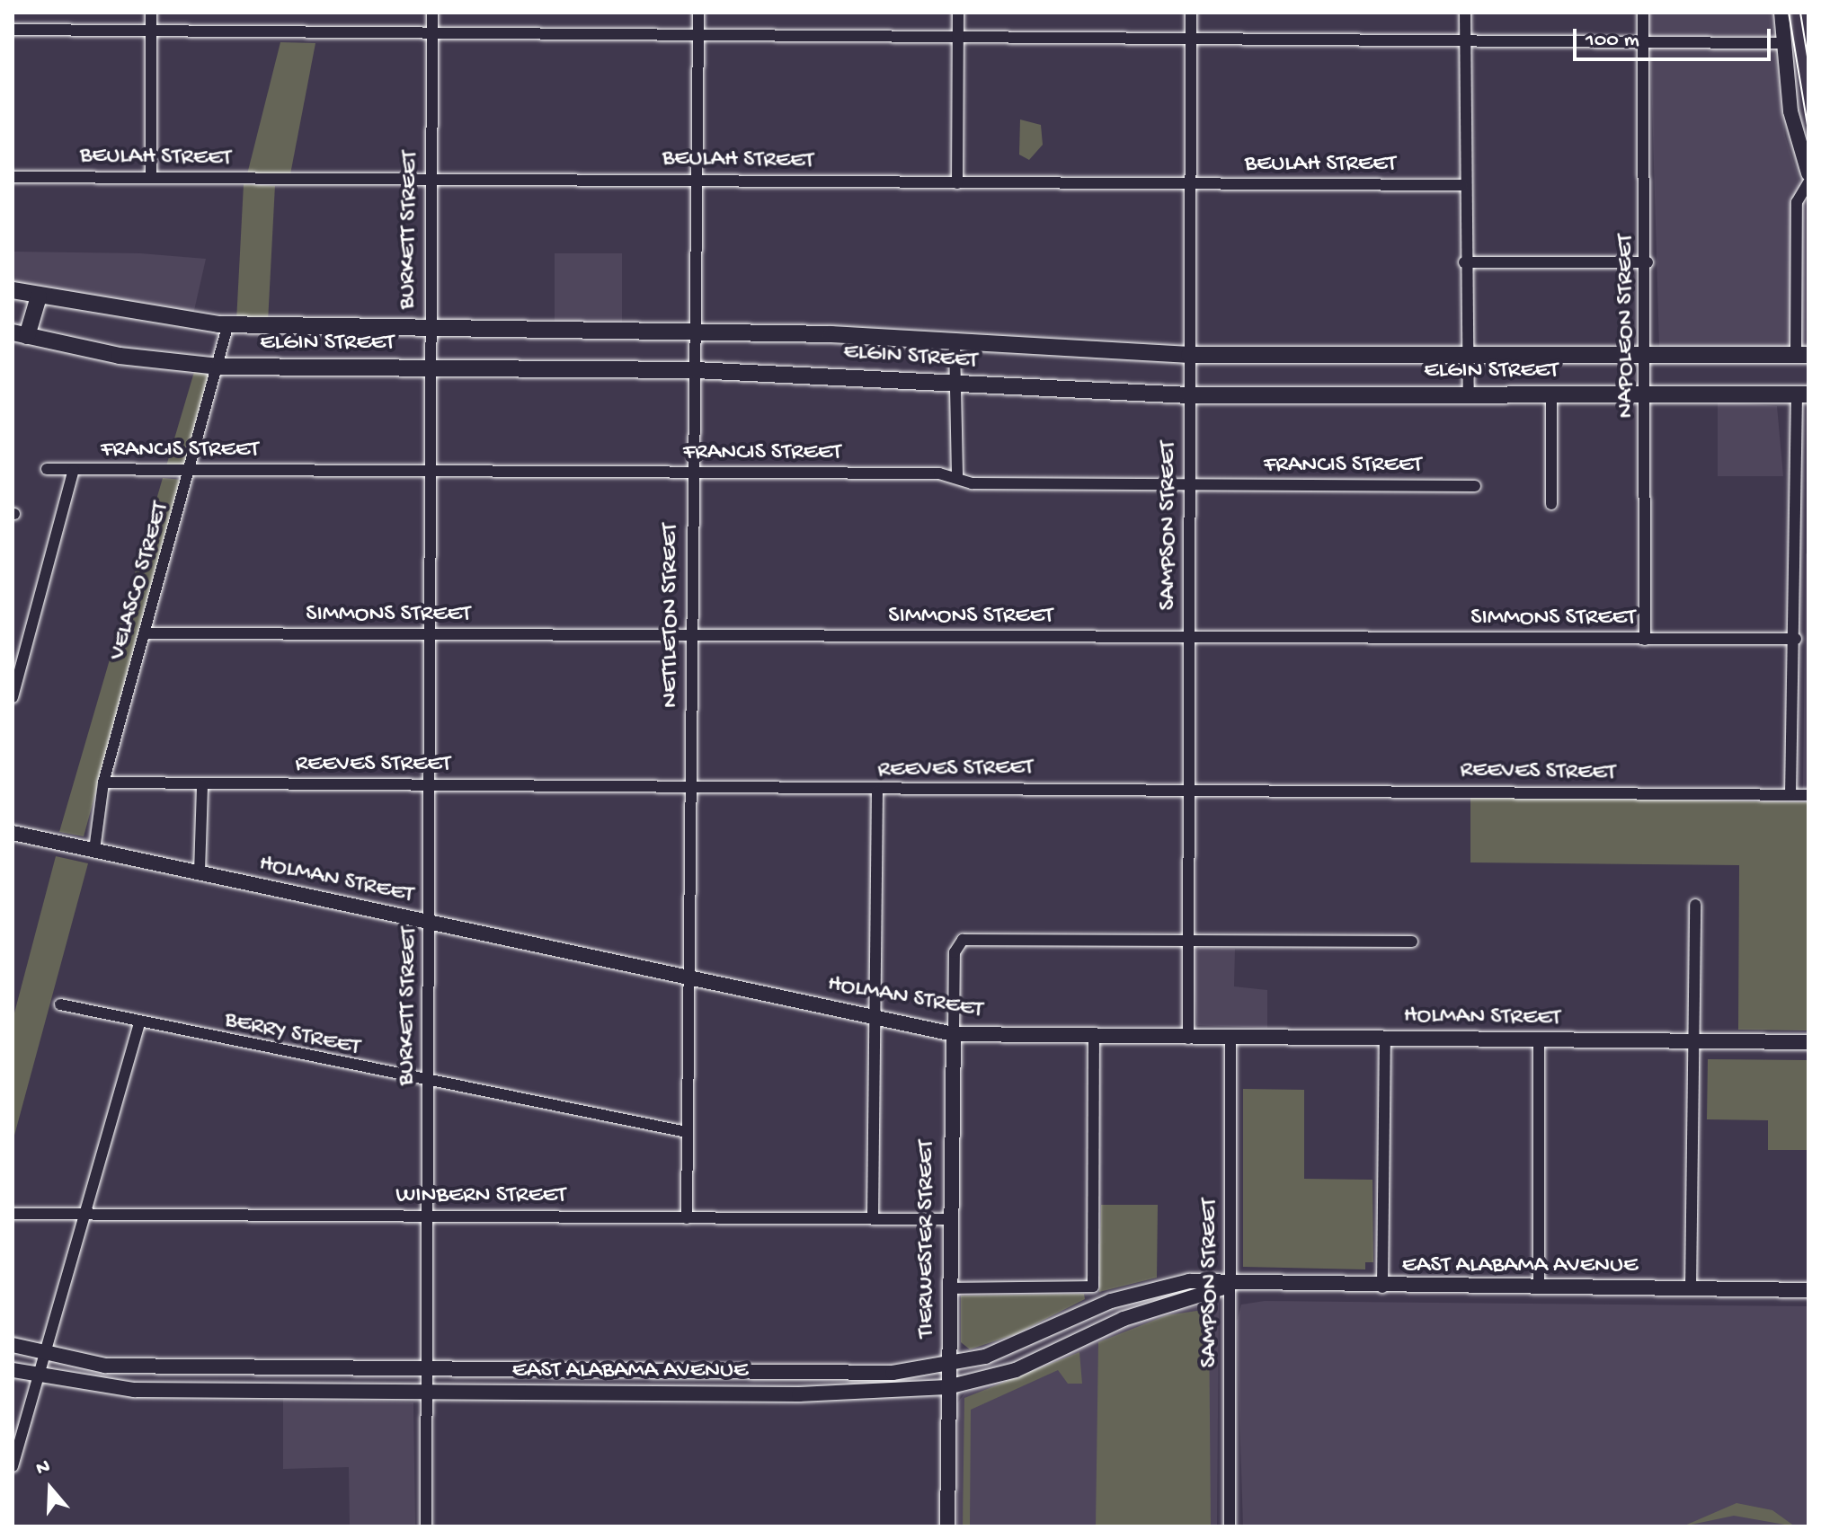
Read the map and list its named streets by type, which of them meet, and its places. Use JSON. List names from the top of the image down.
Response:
{
  "streets": {
    "main road": ["ELGIN STREET"],
    "street": [
      "BEULAH STREET",
      "BURKETT STREET",
      "NAPOLEON STREET",
      "FRANCIS STREET",
      "SAMPSON STREET",
      "VELASCO STREET",
      "SIMMONS STREET",
      "NETTLETON STREET",
      "REEVES STREET",
      "HOLMAN STREET",
      "BERRY STREET",
      "WINBERN STREET",
      "TIERWESTER STREET",
      "EAST ALABAMA AVENUE"
    ]
  },
  "crossings": [
    ["BEULAH STREET", "BURKETT STREET"],
    ["BEULAH STREET", "SAMPSON STREET"],
    ["BEULAH STREET", "NETTLETON STREET"],
    ["BURKETT STREET", "ELGIN STREET"],
    ["BURKETT STREET", "FRANCIS STREET"],
    ["BURKETT STREET", "SIMMONS STREET"],
    ["BURKETT STREET", "REEVES STREET"],
    ["BURKETT STREET", "HOLMAN STREET"],
    ["BURKETT STREET", "BERRY STREET"],
    ["BURKETT STREET", "WINBERN STREET"],
    ["BURKETT STREET", "EAST ALABAMA AVENUE"],
    ["NAPOLEON STREET", "ELGIN STREET"],
    ["NAPOLEON STREET", "SIMMONS STREET"],
    ["ELGIN STREET", "SAMPSON STREET"],
    ["ELGIN STREET", "VELASCO STREET"],
    ["ELGIN STREET", "NETTLETON STREET"],
    ["FRANCIS STREET", "SAMPSON STREET"],
    ["FRANCIS STREET", "VELASCO STREET"],
    ["FRANCIS STREET", "NETTLETON STREET"],
    ["SAMPSON STREET", "SIMMONS STREET"],
    ["SAMPSON STREET", "REEVES STREET"],
    ["SAMPSON STREET", "HOLMAN STREET"],
    ["SAMPSON STREET", "TIERWESTER STREET"],
    ["SAMPSON STREET", "EAST ALABAMA AVENUE"],
    ["VELASCO STREET", "SIMMONS STREET"],
    ["VELASCO STREET", "REEVES STREET"],
    ["VELASCO STREET", "HOLMAN STREET"],
    ["SIMMONS STREET", "NETTLETON STREET"],
    ["NETTLETON STREET", "REEVES STREET"],
    ["NETTLETON STREET", "HOLMAN STREET"],
    ["NETTLETON STREET", "BERRY STREET"],
    ["NETTLETON STREET", "WINBERN STREET"],
    ["HOLMAN STREET", "TIERWESTER STREET"],
    ["WINBERN STREET", "TIERWESTER STREET"],
    ["TIERWESTER STREET", "EAST ALABAMA AVENUE"]
  ],
  "scale_bar": "100 m",
  "north": "top"
}
